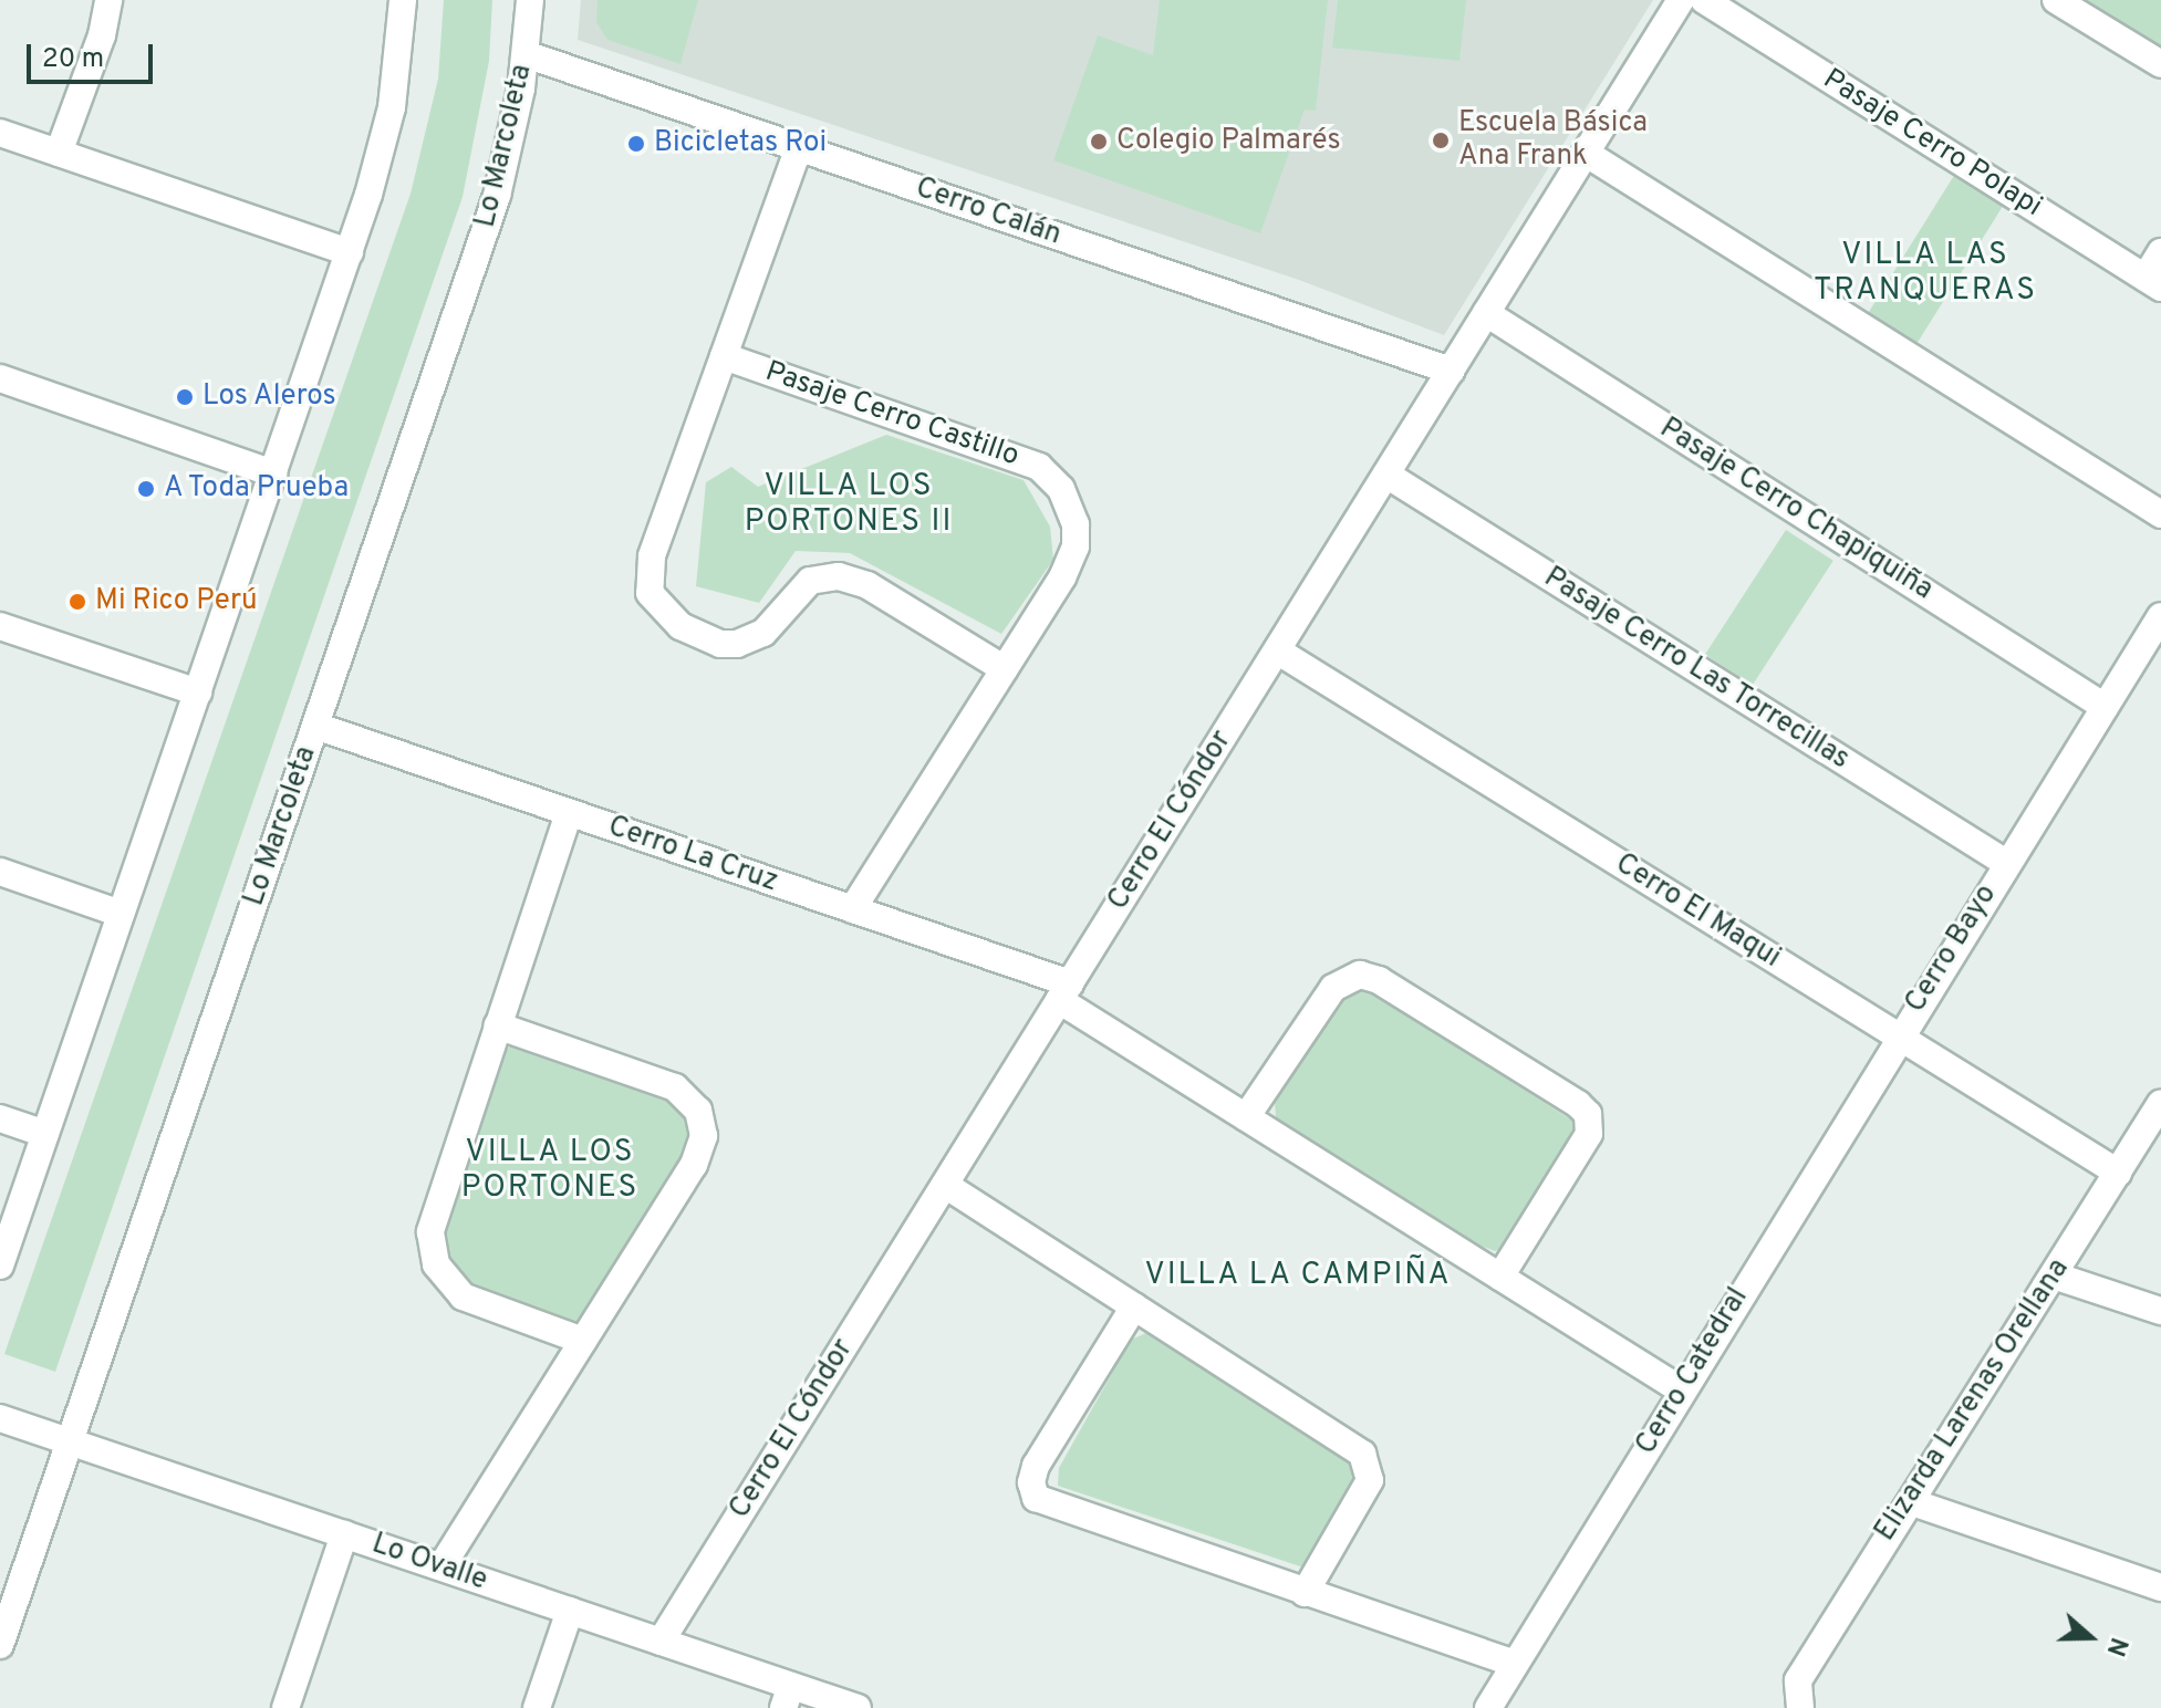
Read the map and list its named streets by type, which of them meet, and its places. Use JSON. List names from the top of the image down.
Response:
{
  "streets": {
    "street": [
      "Pasaje Cerro Polapi",
      "Lo Marcoleta",
      "Cerro Calán",
      "Pasaje Cerro Castillo",
      "Pasaje Cerro Chapiquiña",
      "Pasaje Cerro Las Torrecillas",
      "Cerro El Cóndor",
      "Cerro La Cruz",
      "Cerro El Maqui",
      "Cerro Bayo",
      "Cerro Catedral",
      "Elizarda Larenas Orellana",
      "Lo Ovalle"
    ]
  },
  "crossings": [
    ["Lo Marcoleta", "Cerro Calán"],
    ["Lo Marcoleta", "Cerro La Cruz"],
    ["Lo Marcoleta", "Lo Ovalle"],
    ["Cerro Calán", "Cerro El Cóndor"],
    ["Pasaje Cerro Castillo", "Cerro La Cruz"],
    ["Pasaje Cerro Chapiquiña", "Cerro El Cóndor"],
    ["Pasaje Cerro Chapiquiña", "Cerro Bayo"],
    ["Pasaje Cerro Las Torrecillas", "Cerro El Cóndor"],
    ["Pasaje Cerro Las Torrecillas", "Cerro Bayo"],
    ["Cerro El Cóndor", "Cerro La Cruz"],
    ["Cerro El Cóndor", "Cerro El Maqui"],
    ["Cerro El Cóndor", "Lo Ovalle"],
    ["Cerro La Cruz", "Cerro Catedral"],
    ["Cerro El Maqui", "Cerro Bayo"],
    ["Cerro El Maqui", "Cerro Catedral"],
    ["Cerro El Maqui", "Elizarda Larenas Orellana"],
    ["Cerro Bayo", "Cerro Catedral"]
  ],
  "districts": [
    "VILLA LAS TRANQUERAS",
    "VILLA LOS PORTONES II",
    "VILLA LOS PORTONES",
    "VILLA LA CAMPIÑA"
  ],
  "places": [
    "Escuela Básica Ana Frank",
    "Colegio Palmarés",
    "Bicicletas Roi",
    "Los Aleros",
    "A Toda Prueba",
    "Mi Rico Perú"
  ],
  "scale_bar": "20 m",
  "north": "right"
}
